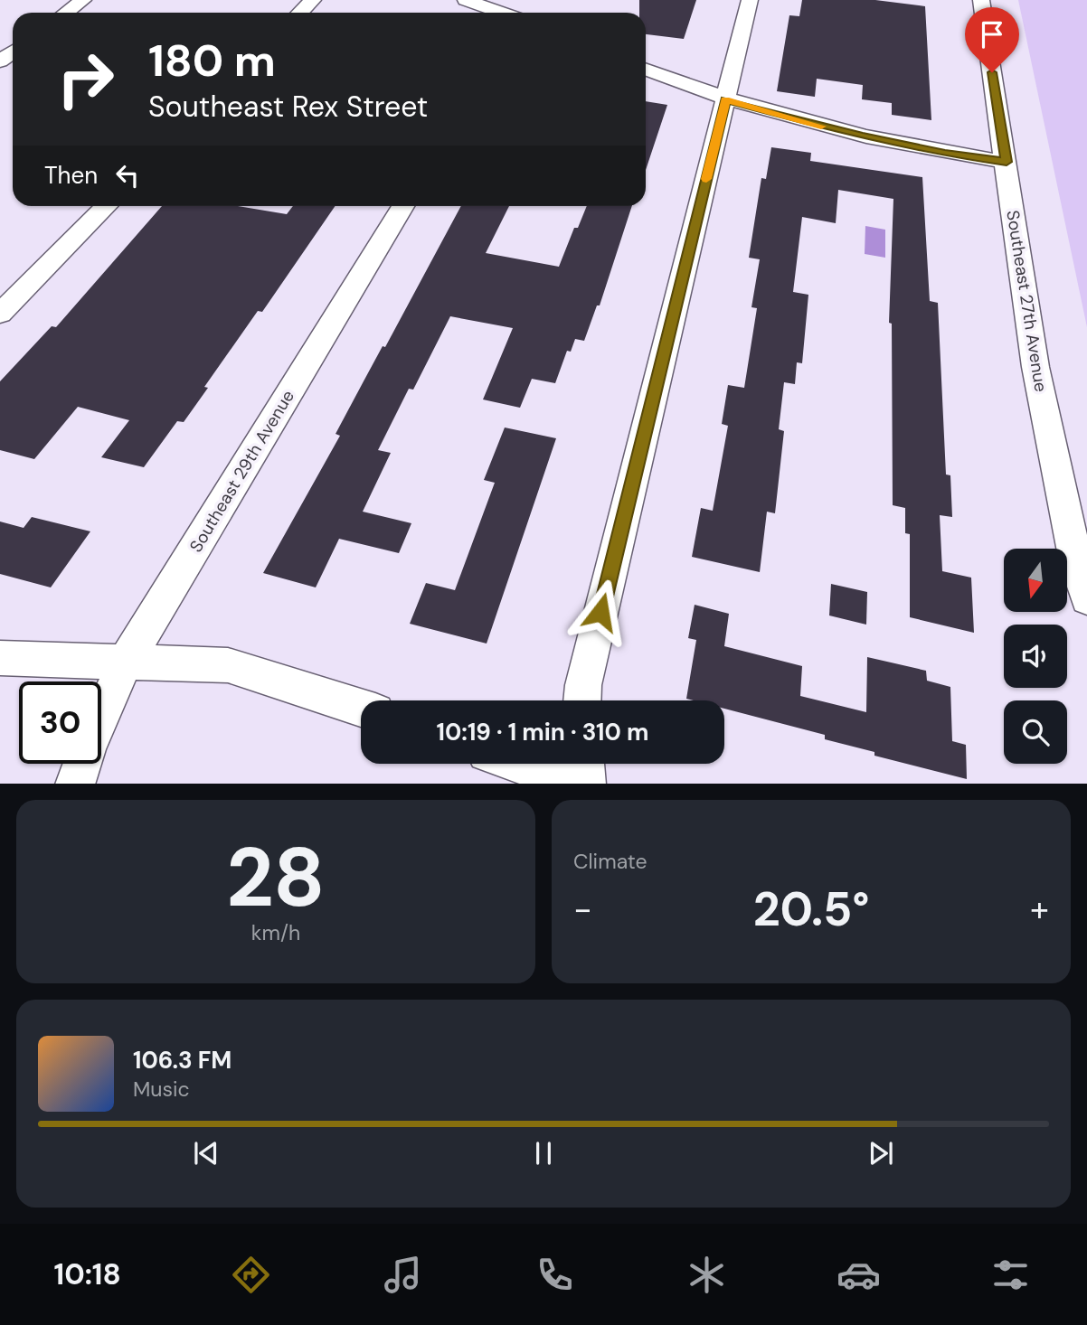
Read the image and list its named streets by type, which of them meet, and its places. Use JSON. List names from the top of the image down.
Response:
{
  "streets": {
    "street": ["Southeast 27th Avenue", "Southeast 29th Avenue"]
  },
  "north": "bottom",
  "page": {
    "turn": ["180 m", "Southeast Rex Street"],
    "then": "Then",
    "limit": "30",
    "trip": "10:19 · 1 min · 310 m",
    "tile": [
      ["28", "km/h"],
      "Climate"
    ],
    "heat": ["−", "20.5°", "+"],
    "song": ["106.3 FM", "Music"],
    "tabs": "10:18"
  }
}
